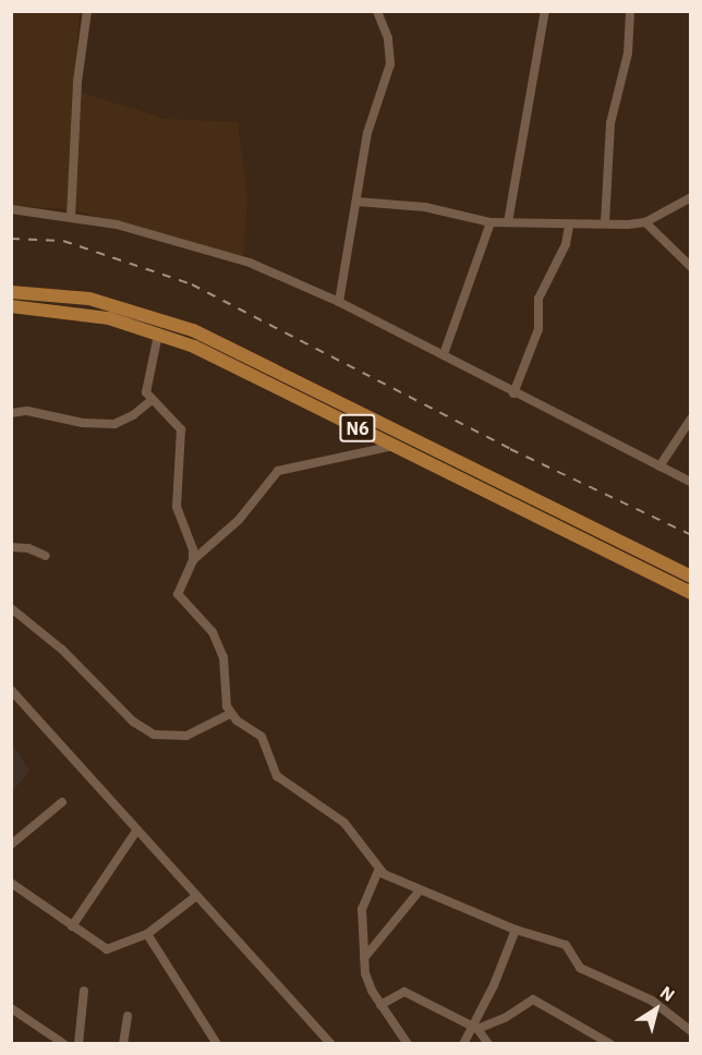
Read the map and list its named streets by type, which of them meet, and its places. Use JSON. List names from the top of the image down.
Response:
{
  "streets": {
    "highway": ["N6"]
  },
  "north": "top right"
}
